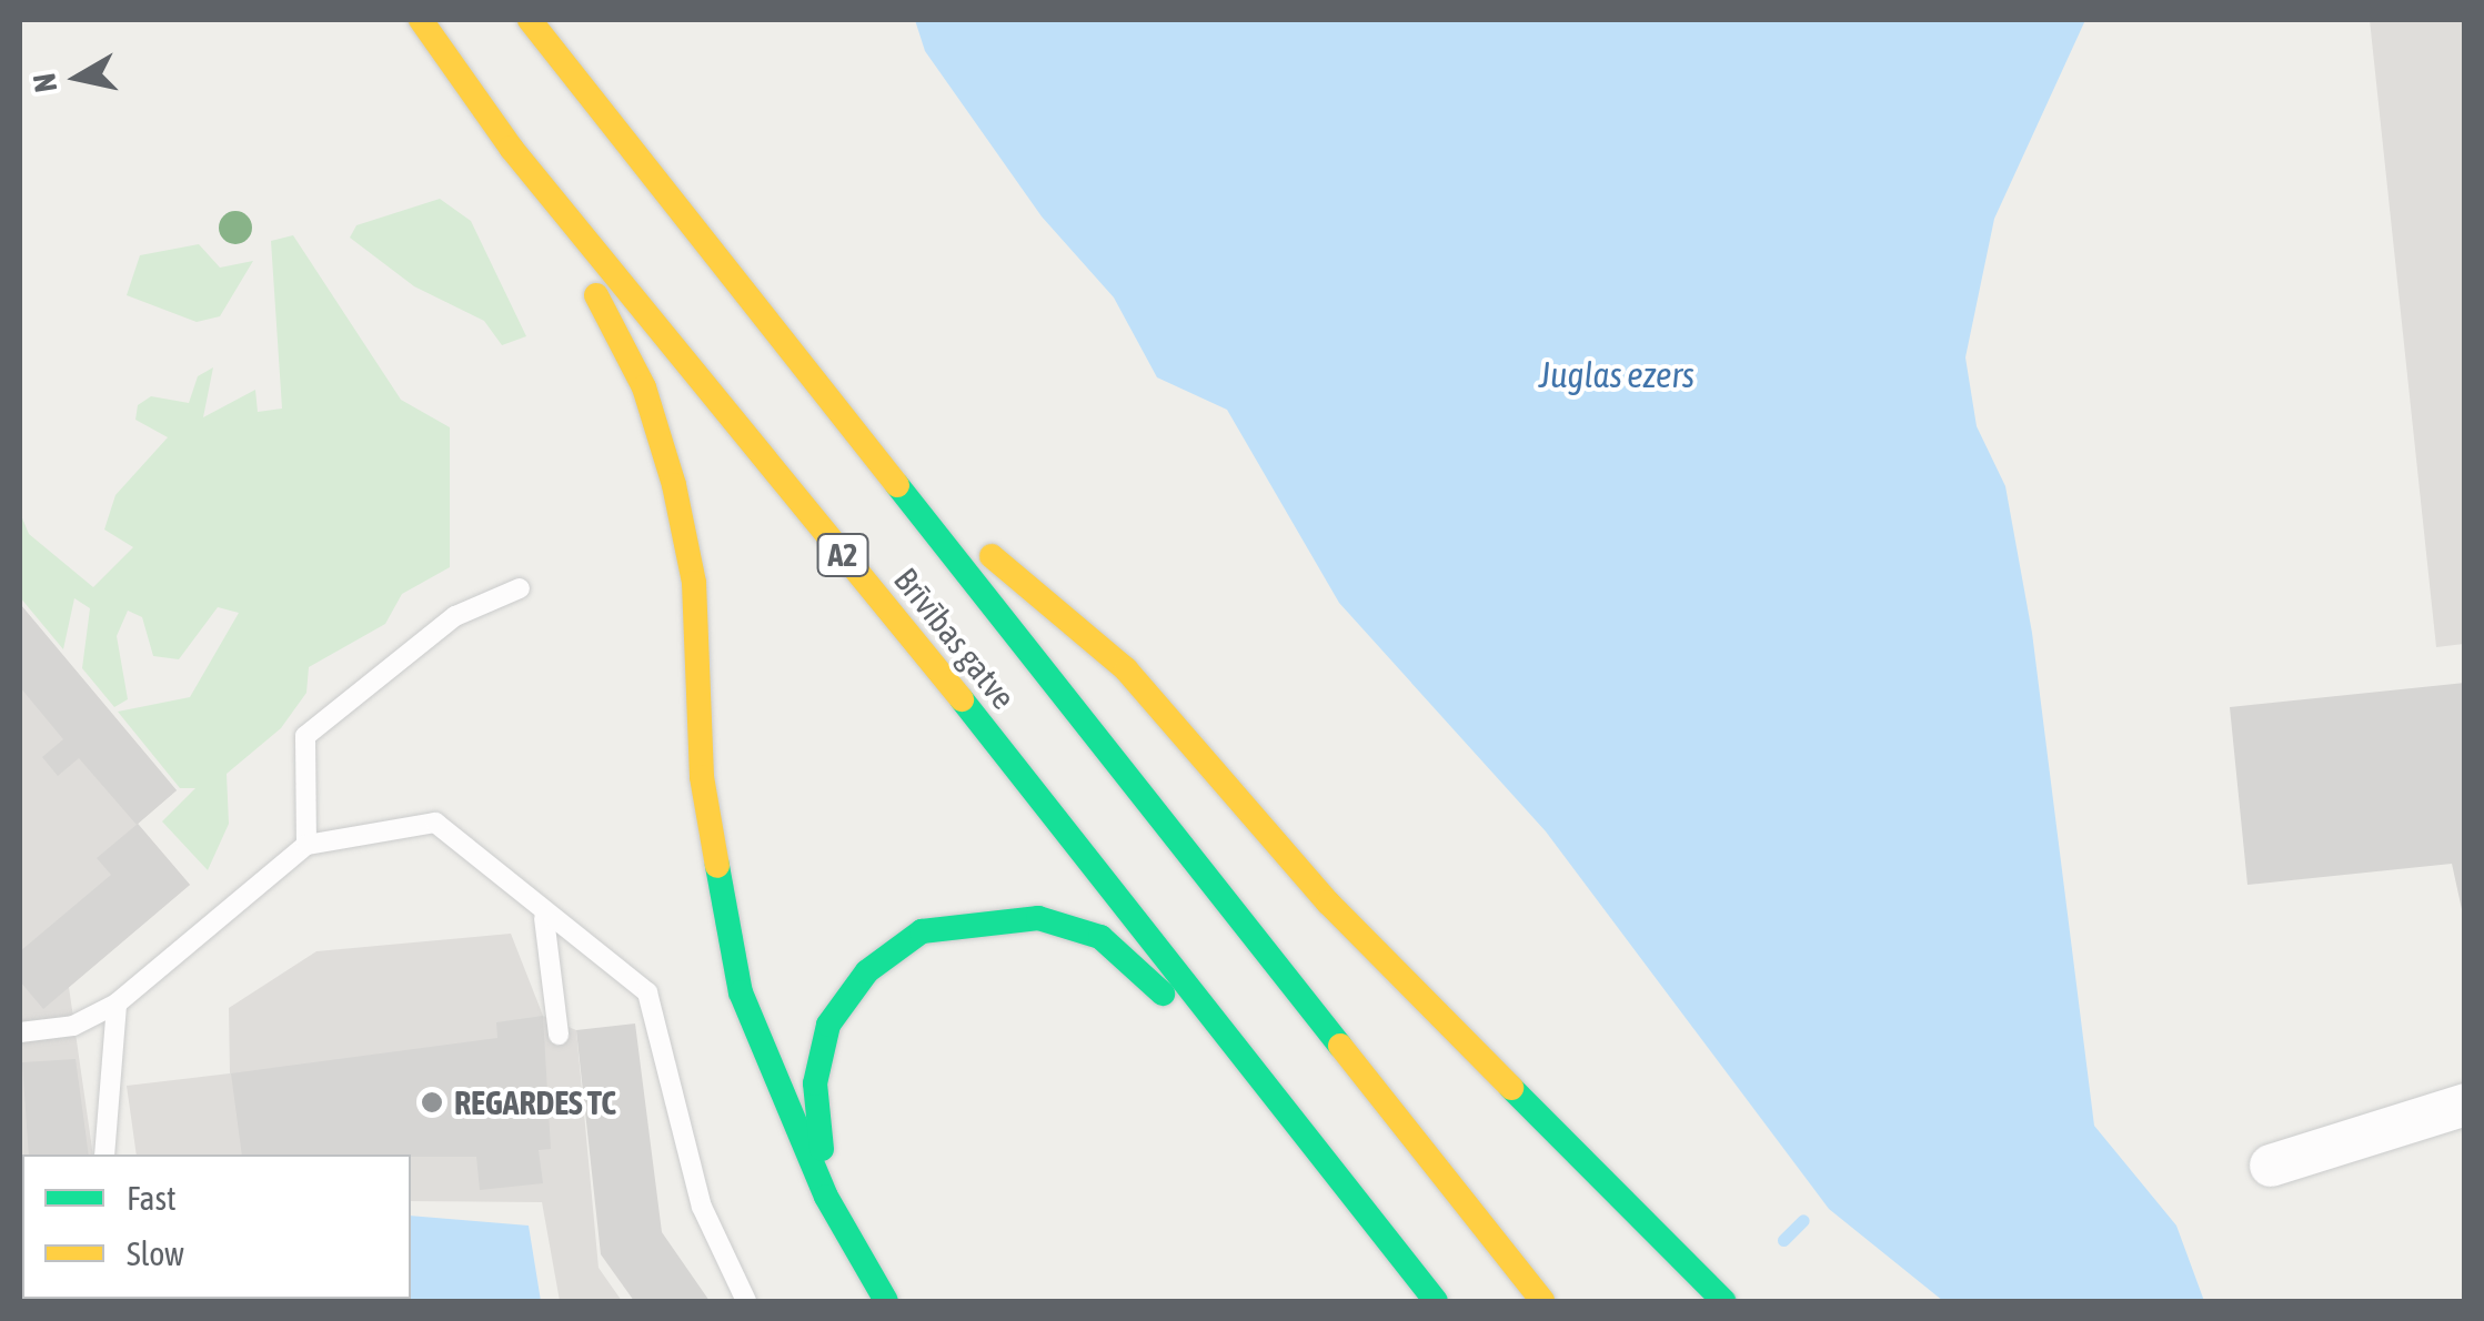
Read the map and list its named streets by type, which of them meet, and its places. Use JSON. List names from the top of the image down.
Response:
{
  "streets": {
    "main road": ["A2", "Brīvības gatve"]
  },
  "water": ["Juglas ezers"],
  "places": ["REGARDES TC"],
  "legend": ["Fast", "Slow"],
  "north": "left"
}
